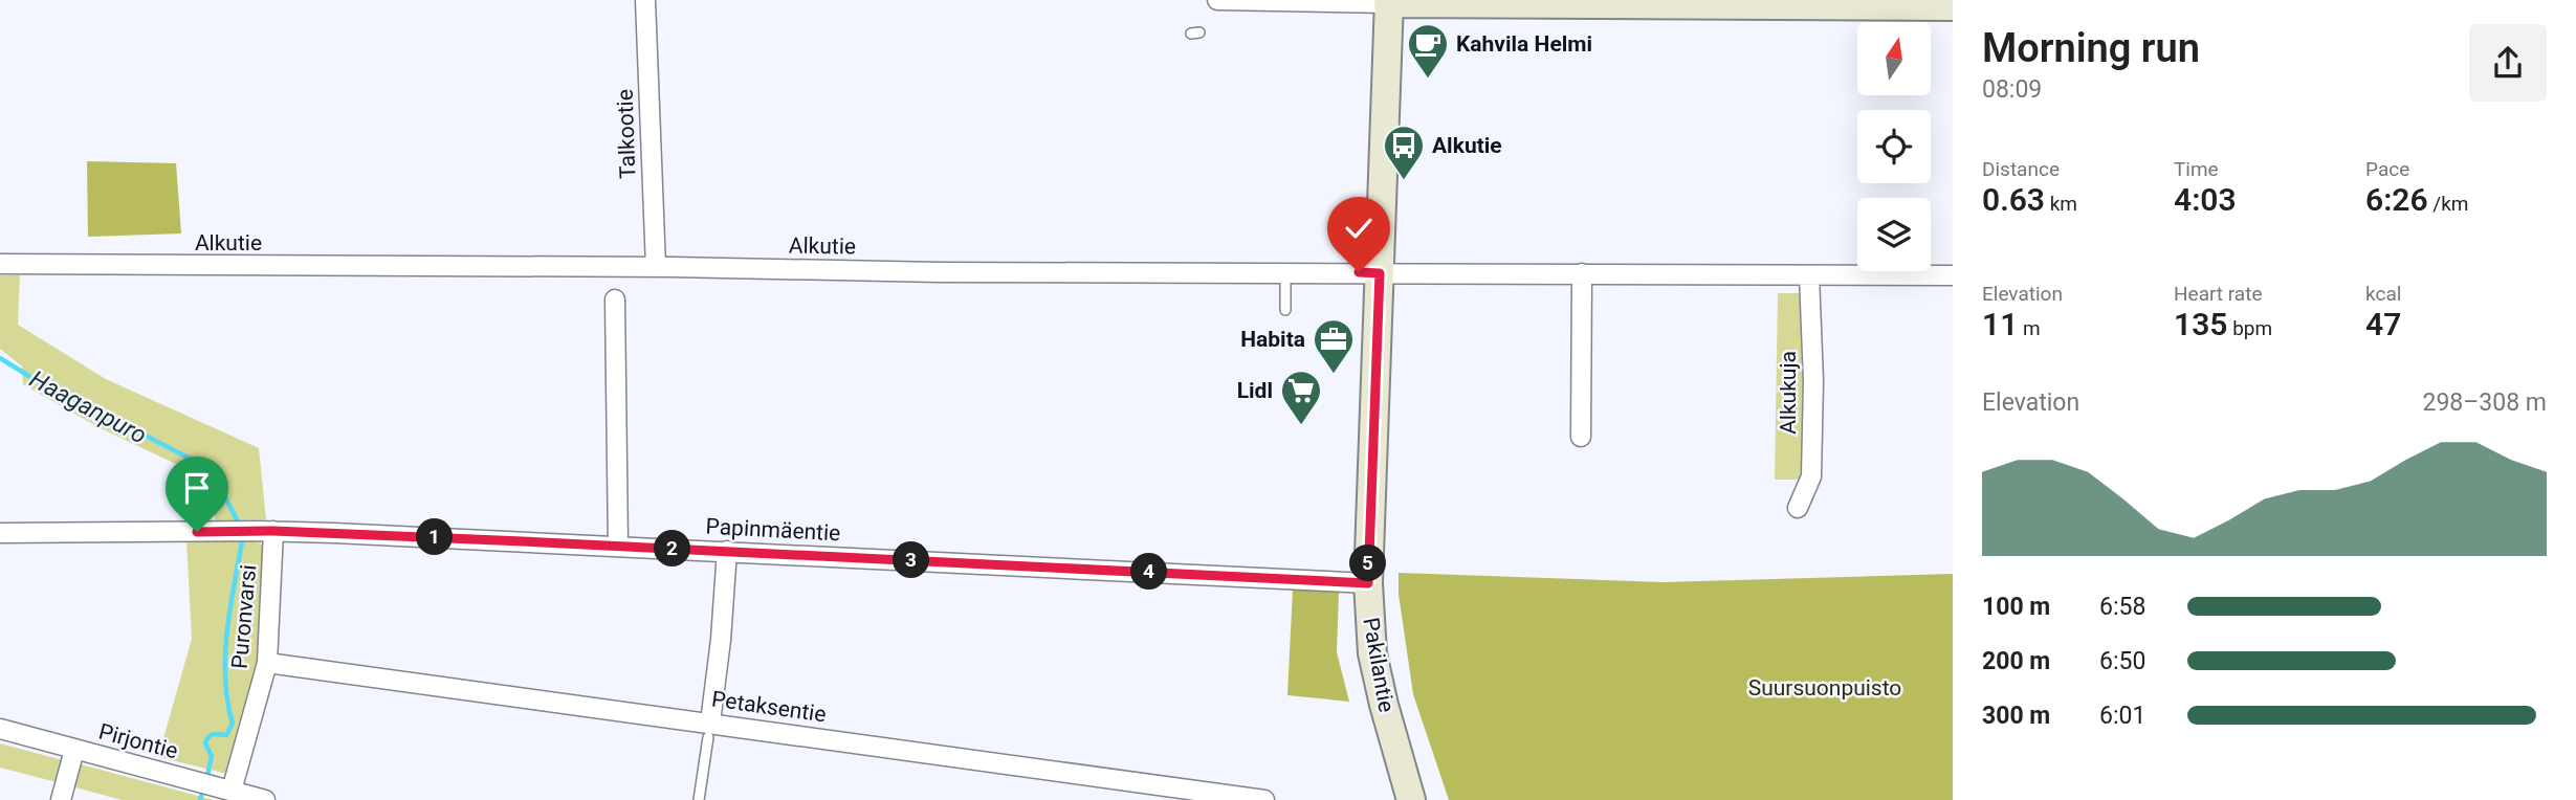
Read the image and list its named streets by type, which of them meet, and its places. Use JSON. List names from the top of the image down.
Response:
{
  "streets": {
    "main road": ["Pakilantie"],
    "street": [
      "Talkootie",
      "Alkutie",
      "Alkukuja",
      "Papinmäentie",
      "Puronvarsi",
      "Petaksentie",
      "Pirjontie"
    ]
  },
  "crossings": [
    ["Talkootie", "Alkutie"],
    ["Alkutie", "Alkukuja"],
    ["Alkutie", "Pakilantie"],
    ["Papinmäentie", "Puronvarsi"],
    ["Papinmäentie", "Pakilantie"],
    ["Puronvarsi", "Petaksentie"],
    ["Puronvarsi", "Pirjontie"]
  ],
  "water": ["Haaganpuro"],
  "parks": ["Suursuonpuisto"],
  "places": {
    "cafe": ["Kahvila Helmi"],
    "bus stop": ["Alkutie"],
    "office": ["Habita"],
    "supermarket": ["Lidl"]
  },
  "north": "top",
  "page": {
    "heading": ["Morning run", "08:09"],
    "stats": [
      ["Distance", "0.63 km"],
      ["Time", "4:03"],
      ["Pace", "6:26 /km"],
      ["Elevation", "11 m"],
      ["Heart rate", "135 bpm"],
      ["kcal", "47"]
    ],
    "chart": ["Elevation", "298–308 m"],
    "pins": [
      "1",
      "2",
      "3",
      "5",
      "4"
    ],
    "list": [
      {
        "name": "100 m",
        "note": "6:58"
      },
      {
        "name": "200 m",
        "note": "6:50"
      },
      {
        "name": "300 m",
        "note": "6:01"
      }
    ]
  }
}
